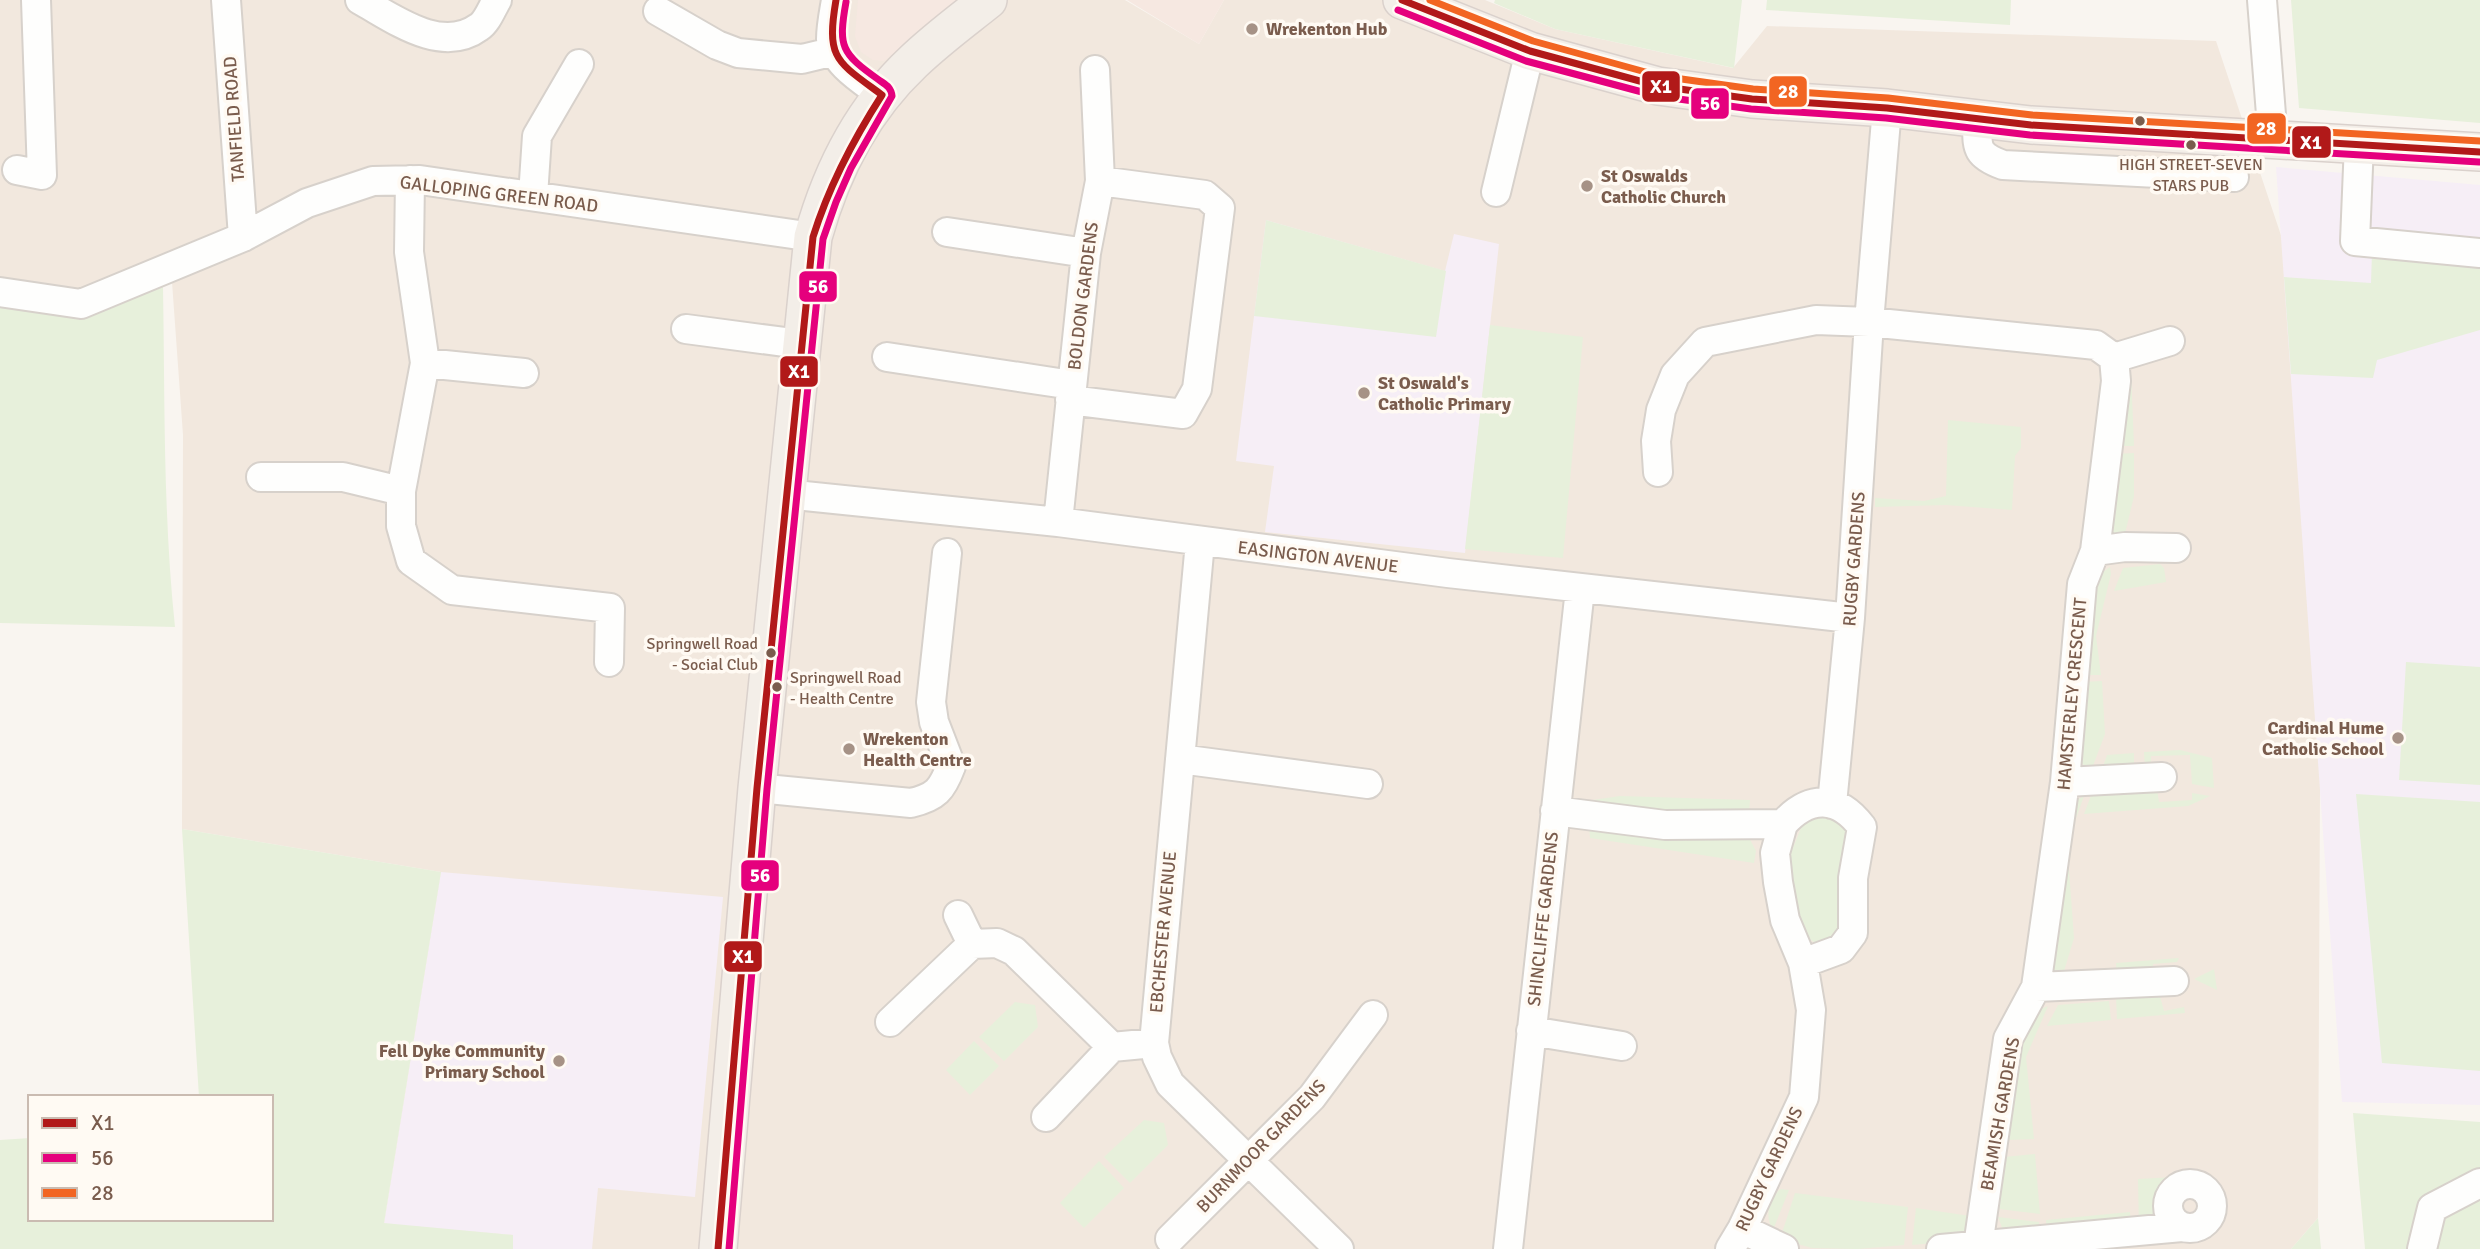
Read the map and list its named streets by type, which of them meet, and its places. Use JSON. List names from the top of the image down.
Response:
{
  "streets": {
    "street": [
      "TANFIELD ROAD",
      "GALLOPING GREEN ROAD",
      "BOLDON GARDENS",
      "EASINGTON AVENUE",
      "RUGBY GARDENS",
      "HAMSTERLEY CRESCENT",
      "SHINCLIFFE GARDENS",
      "EBCHESTER AVENUE",
      "BEAMISH GARDENS",
      "BURNMOOR GARDENS"
    ]
  },
  "crossings": [
    ["TANFIELD ROAD", "GALLOPING GREEN ROAD"],
    ["BOLDON GARDENS", "EASINGTON AVENUE"],
    ["EASINGTON AVENUE", "RUGBY GARDENS"],
    ["EASINGTON AVENUE", "SHINCLIFFE GARDENS"],
    ["EASINGTON AVENUE", "EBCHESTER AVENUE"],
    ["HAMSTERLEY CRESCENT", "BEAMISH GARDENS"],
    ["EBCHESTER AVENUE", "BURNMOOR GARDENS"]
  ],
  "places": [
    "Wrekenton Hub",
    "HIGH STREET-SEVEN STARS PUB",
    "St Oswalds Catholic Church",
    "St Oswald's Catholic Primary",
    "Springwell Road - Social Club",
    "Springwell Road - Health Centre",
    "Cardinal Hume Catholic School",
    "Wrekenton Health Centre",
    "Fell Dyke Community Primary School"
  ],
  "lines": ["transit line X1", "transit line 28", "transit line 56"],
  "legend": ["X1", "56", "28"]
}
